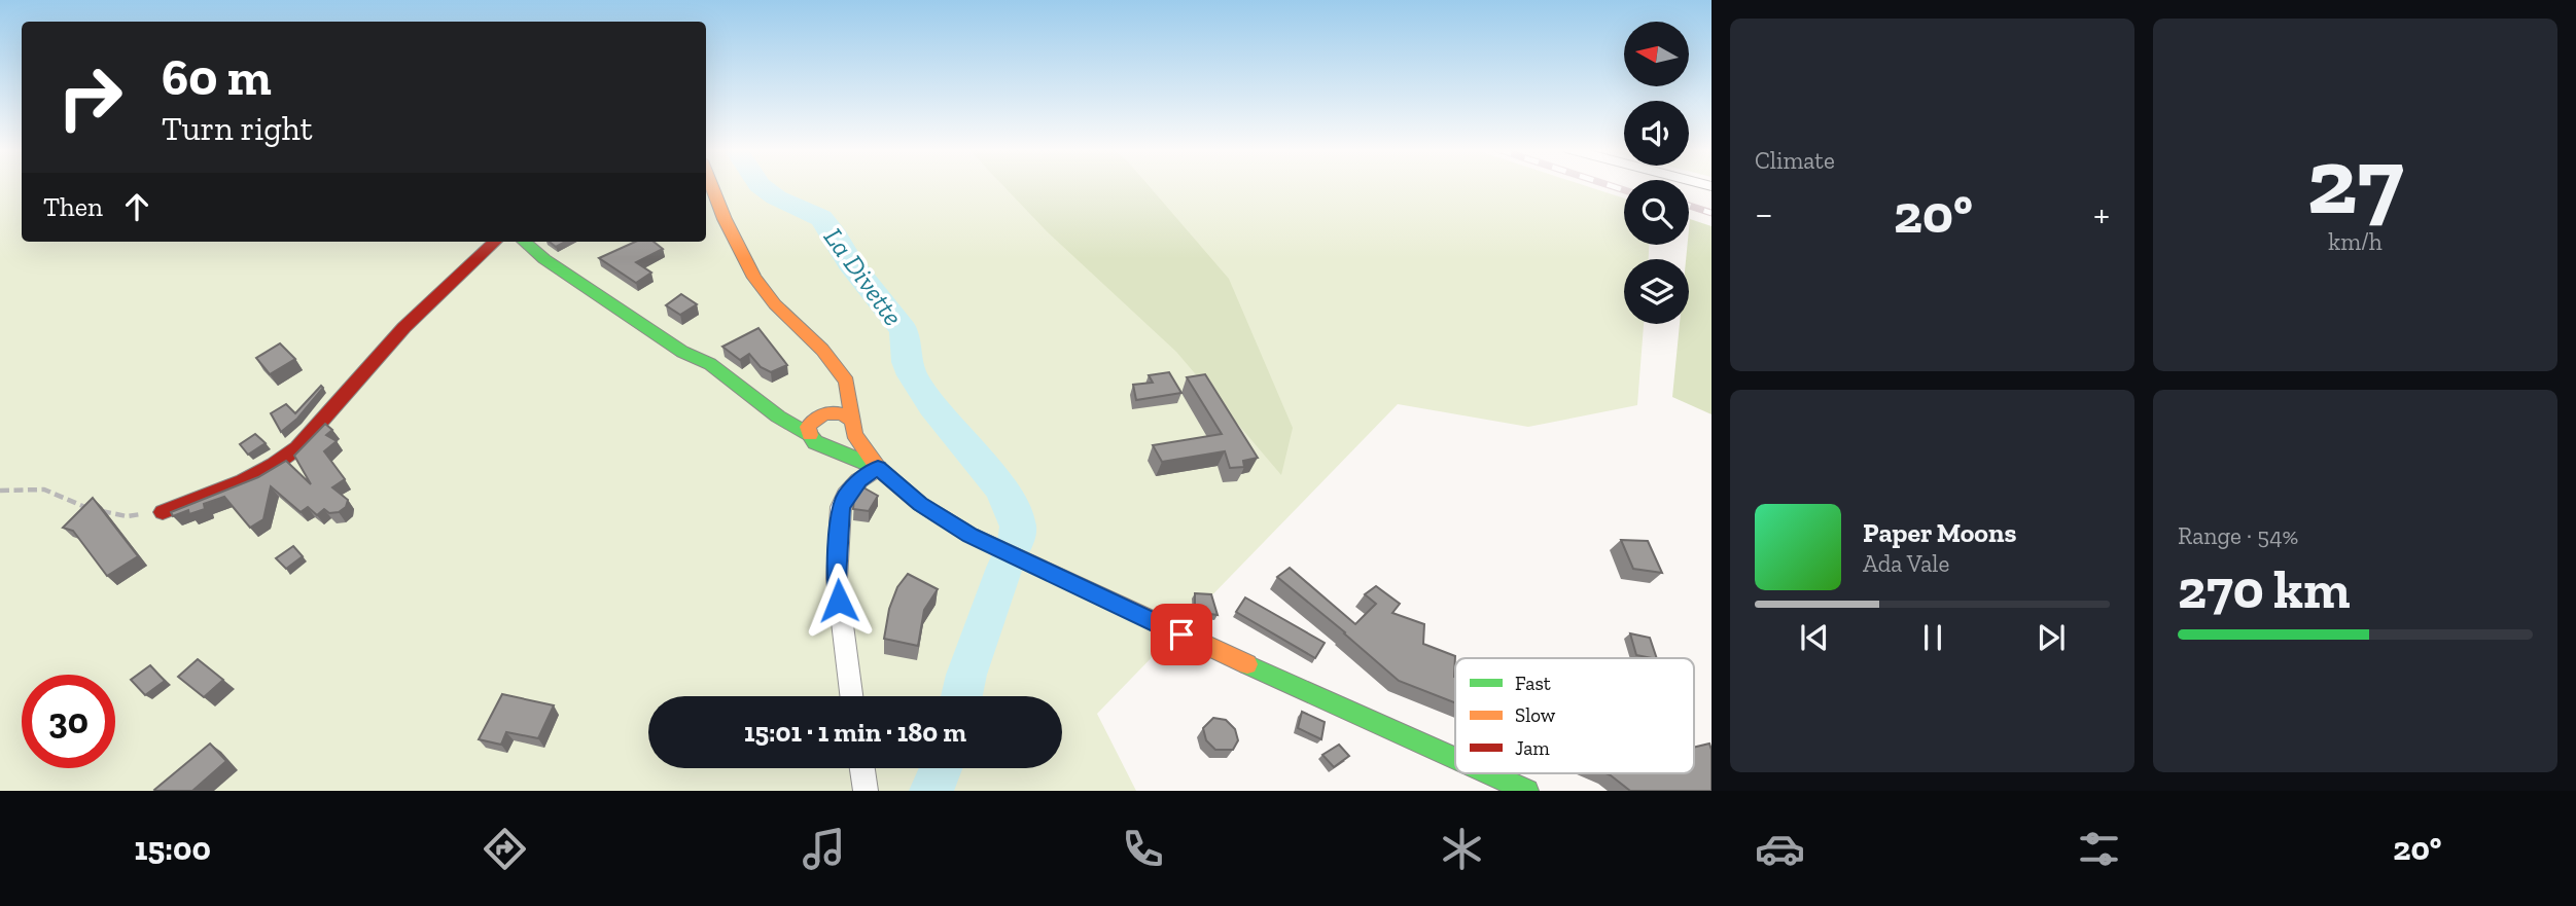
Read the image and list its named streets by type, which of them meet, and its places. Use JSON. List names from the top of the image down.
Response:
{
  "water": ["La Divette"],
  "legend": ["Fast", "Slow", "Jam"],
  "north": "left",
  "page": {
    "tile": [
      "Climate",
      ["27", "km/h"],
      ["Range · 54%", "270 km"]
    ],
    "turn": ["60 m", "Turn right"],
    "then": "Then",
    "heat": ["−", "20°", "+"],
    "song": ["Paper Moons", "Ada Vale"],
    "limit": "30",
    "trip": "15:01 · 1 min · 180 m",
    "tabs": ["15:00", "20°"]
  }
}
